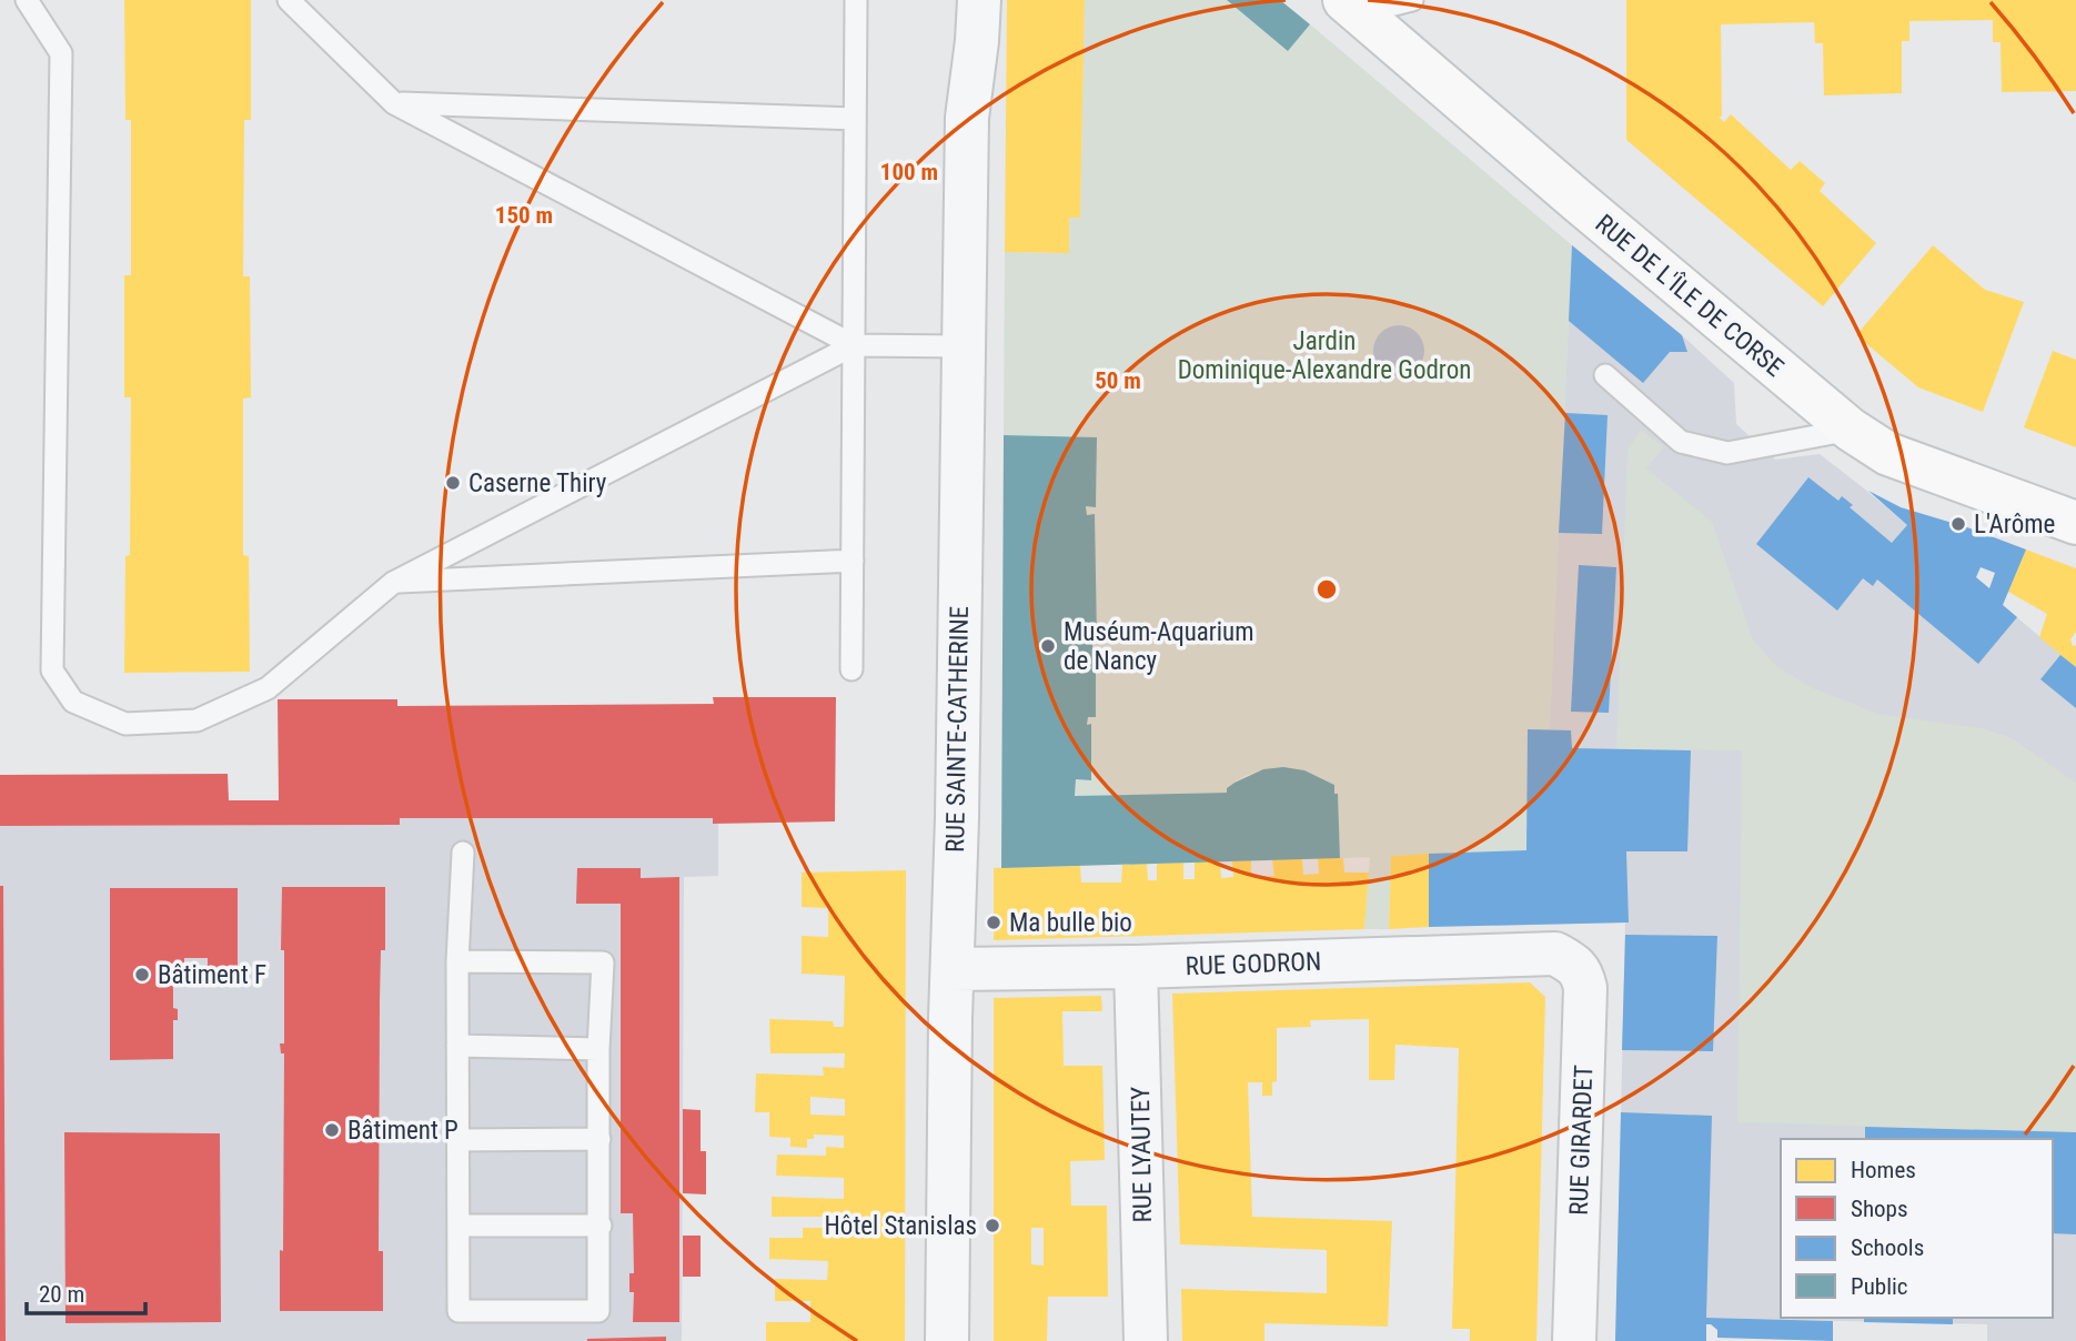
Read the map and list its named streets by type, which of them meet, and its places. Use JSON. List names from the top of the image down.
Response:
{
  "streets": {
    "main road": ["RUE DE L'ÎLE DE CORSE"],
    "street": [
      "RUE SAINTE-CATHERINE",
      "RUE GODRON",
      "RUE GIRARDET",
      "RUE LYAUTEY"
    ]
  },
  "crossings": [
    ["RUE SAINTE-CATHERINE", "RUE GODRON"],
    ["RUE GODRON", "RUE GIRARDET"],
    ["RUE GODRON", "RUE LYAUTEY"]
  ],
  "parks": ["Jardin Dominique-Alexandre Godron"],
  "places": [
    "Caserne Thiry",
    "L'Arôme",
    "Muséum-Aquarium de Nancy",
    "Ma bulle bio",
    "Bâtiment F",
    "Bâtiment P",
    "Hôtel Stanislas"
  ],
  "legend": [
    "Homes",
    "Shops",
    "Schools",
    "Public"
  ],
  "scale_bar": "20 m",
  "rings": ["100 m", "150 m", "50 m"]
}
